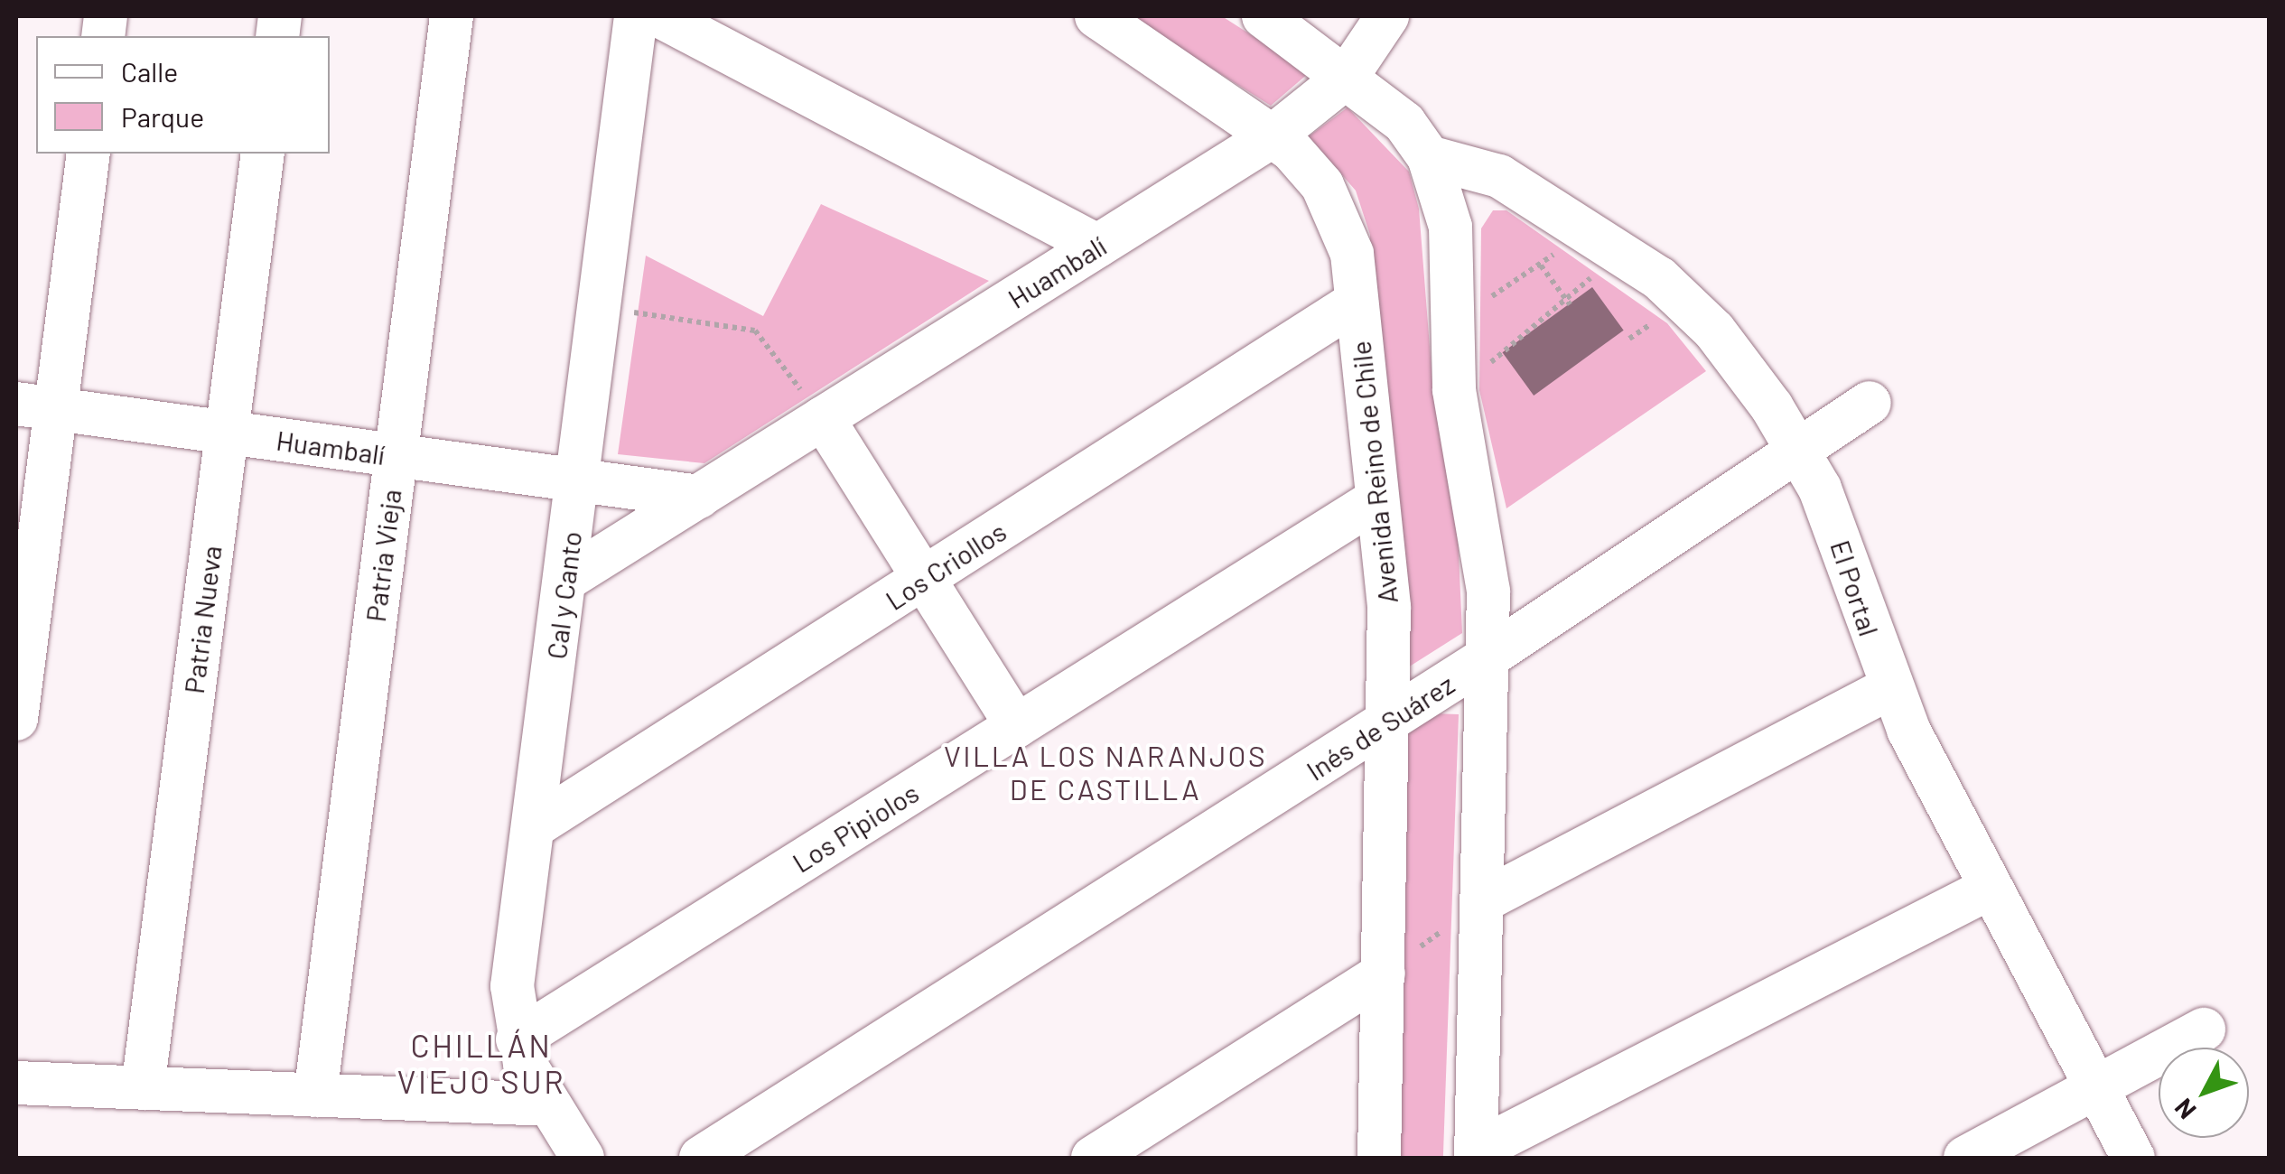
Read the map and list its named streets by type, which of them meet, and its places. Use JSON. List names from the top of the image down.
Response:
{
  "streets": {
    "street": [
      "Huambalí",
      "Avenida Reino de Chile",
      "Patria Vieja",
      "Los Criollos",
      "El Portal",
      "Cal y Canto",
      "Patria Nueva",
      "Inés de Suárez",
      "Los Pipiolos"
    ]
  },
  "crossings": [
    ["Huambalí", "Avenida Reino de Chile"],
    ["Huambalí", "Patria Vieja"],
    ["Huambalí", "Cal y Canto"],
    ["Huambalí", "Patria Nueva"],
    ["Avenida Reino de Chile", "Los Criollos"],
    ["Avenida Reino de Chile", "Inés de Suárez"],
    ["Avenida Reino de Chile", "Los Pipiolos"],
    ["Los Criollos", "Cal y Canto"],
    ["El Portal", "Inés de Suárez"],
    ["Cal y Canto", "Los Pipiolos"]
  ],
  "districts": ["VILLA LOS NARANJOS DE CASTILLA", "CHILLÁN VIEJO SUR"],
  "legend": ["Calle", "Parque"],
  "north": "bottom left"
}
